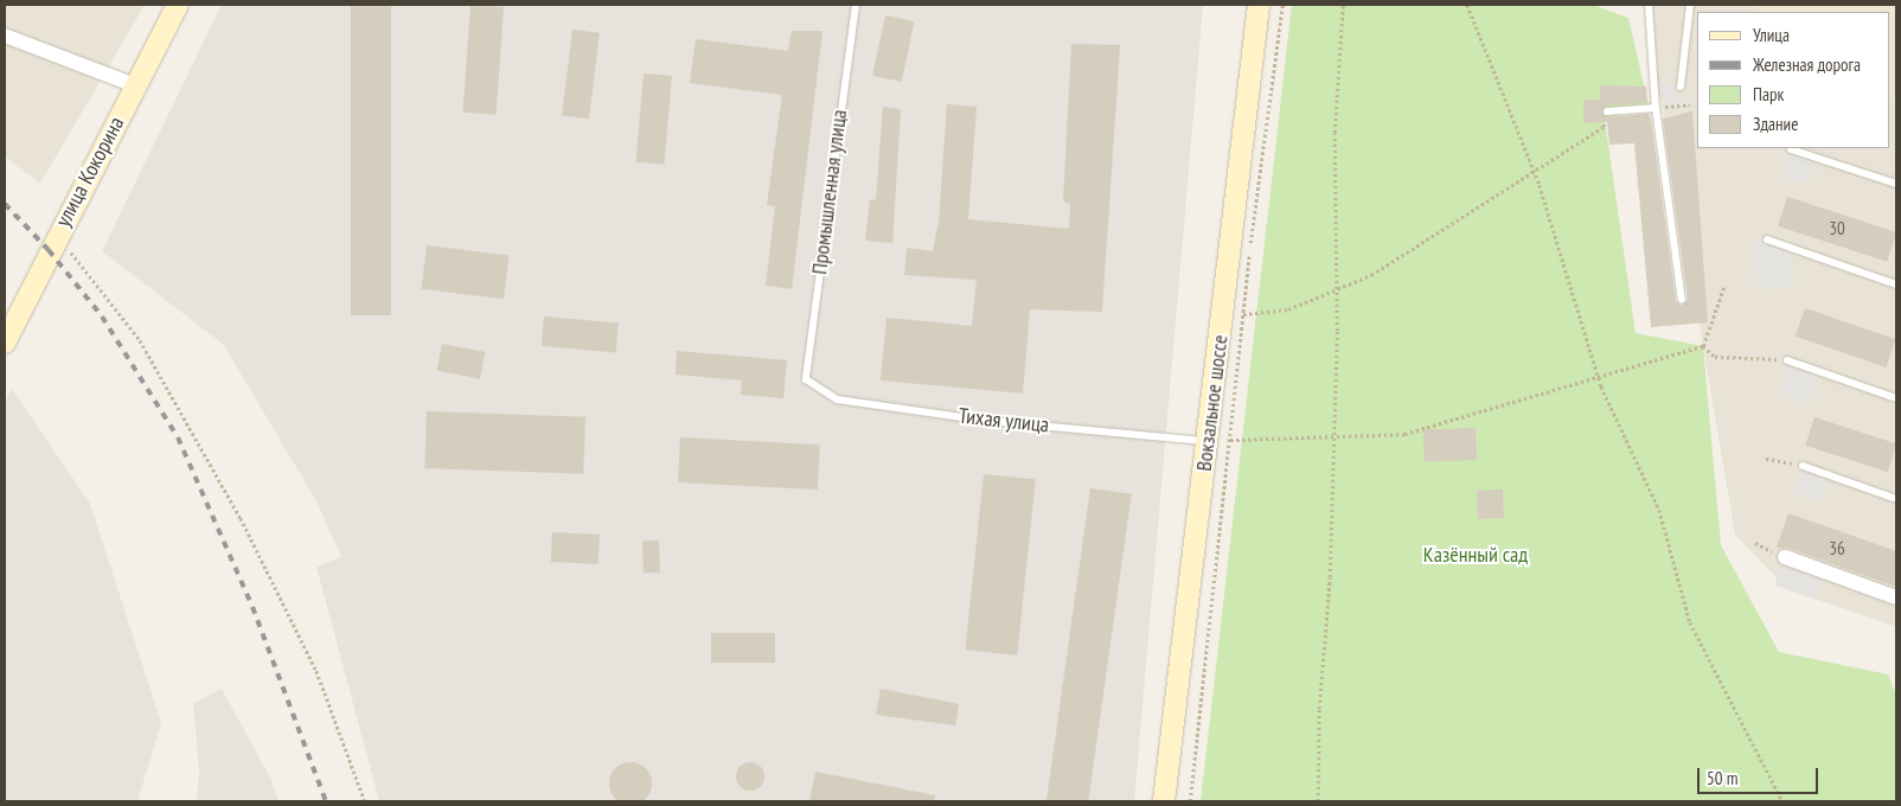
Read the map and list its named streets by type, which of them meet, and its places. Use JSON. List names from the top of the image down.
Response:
{
  "streets": {
    "main road": ["улица Кокорина", "Вокзальное шоссе"],
    "lane": ["Промышленная улица", "Тихая улица"]
  },
  "crossings": [
    ["Промышленная улица", "Тихая улица"],
    ["Вокзальное шоссе", "Тихая улица"]
  ],
  "parks": ["Казённый сад"],
  "house_numbers": ["30", "36"],
  "legend": [
    "Улица",
    "Железная дорога",
    "Парк",
    "Здание"
  ],
  "scale_bar": "50 m"
}
